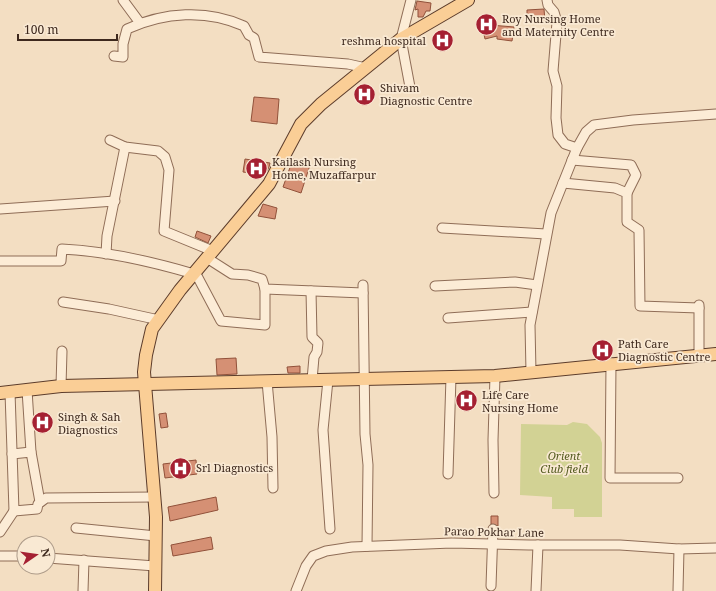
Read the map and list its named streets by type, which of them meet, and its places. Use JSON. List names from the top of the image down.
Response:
{
  "streets": {
    "street": ["Parao Pokhar Lane"]
  },
  "parks": ["Orient Club field"],
  "places": {
    "hospital": [
      "Roy Nursing Home and Maternity Centre",
      "reshma hospital",
      "Shivam Diagnostic Centre",
      "Kailash Nursing Home, Muzaffarpur",
      "Path Care Diagnostic Centre",
      "Life Care Nursing Home",
      "Singh & Sah Diagnostics",
      "Srl Diagnostics"
    ]
  },
  "scale_bar": "100 m",
  "north": "right"
}
